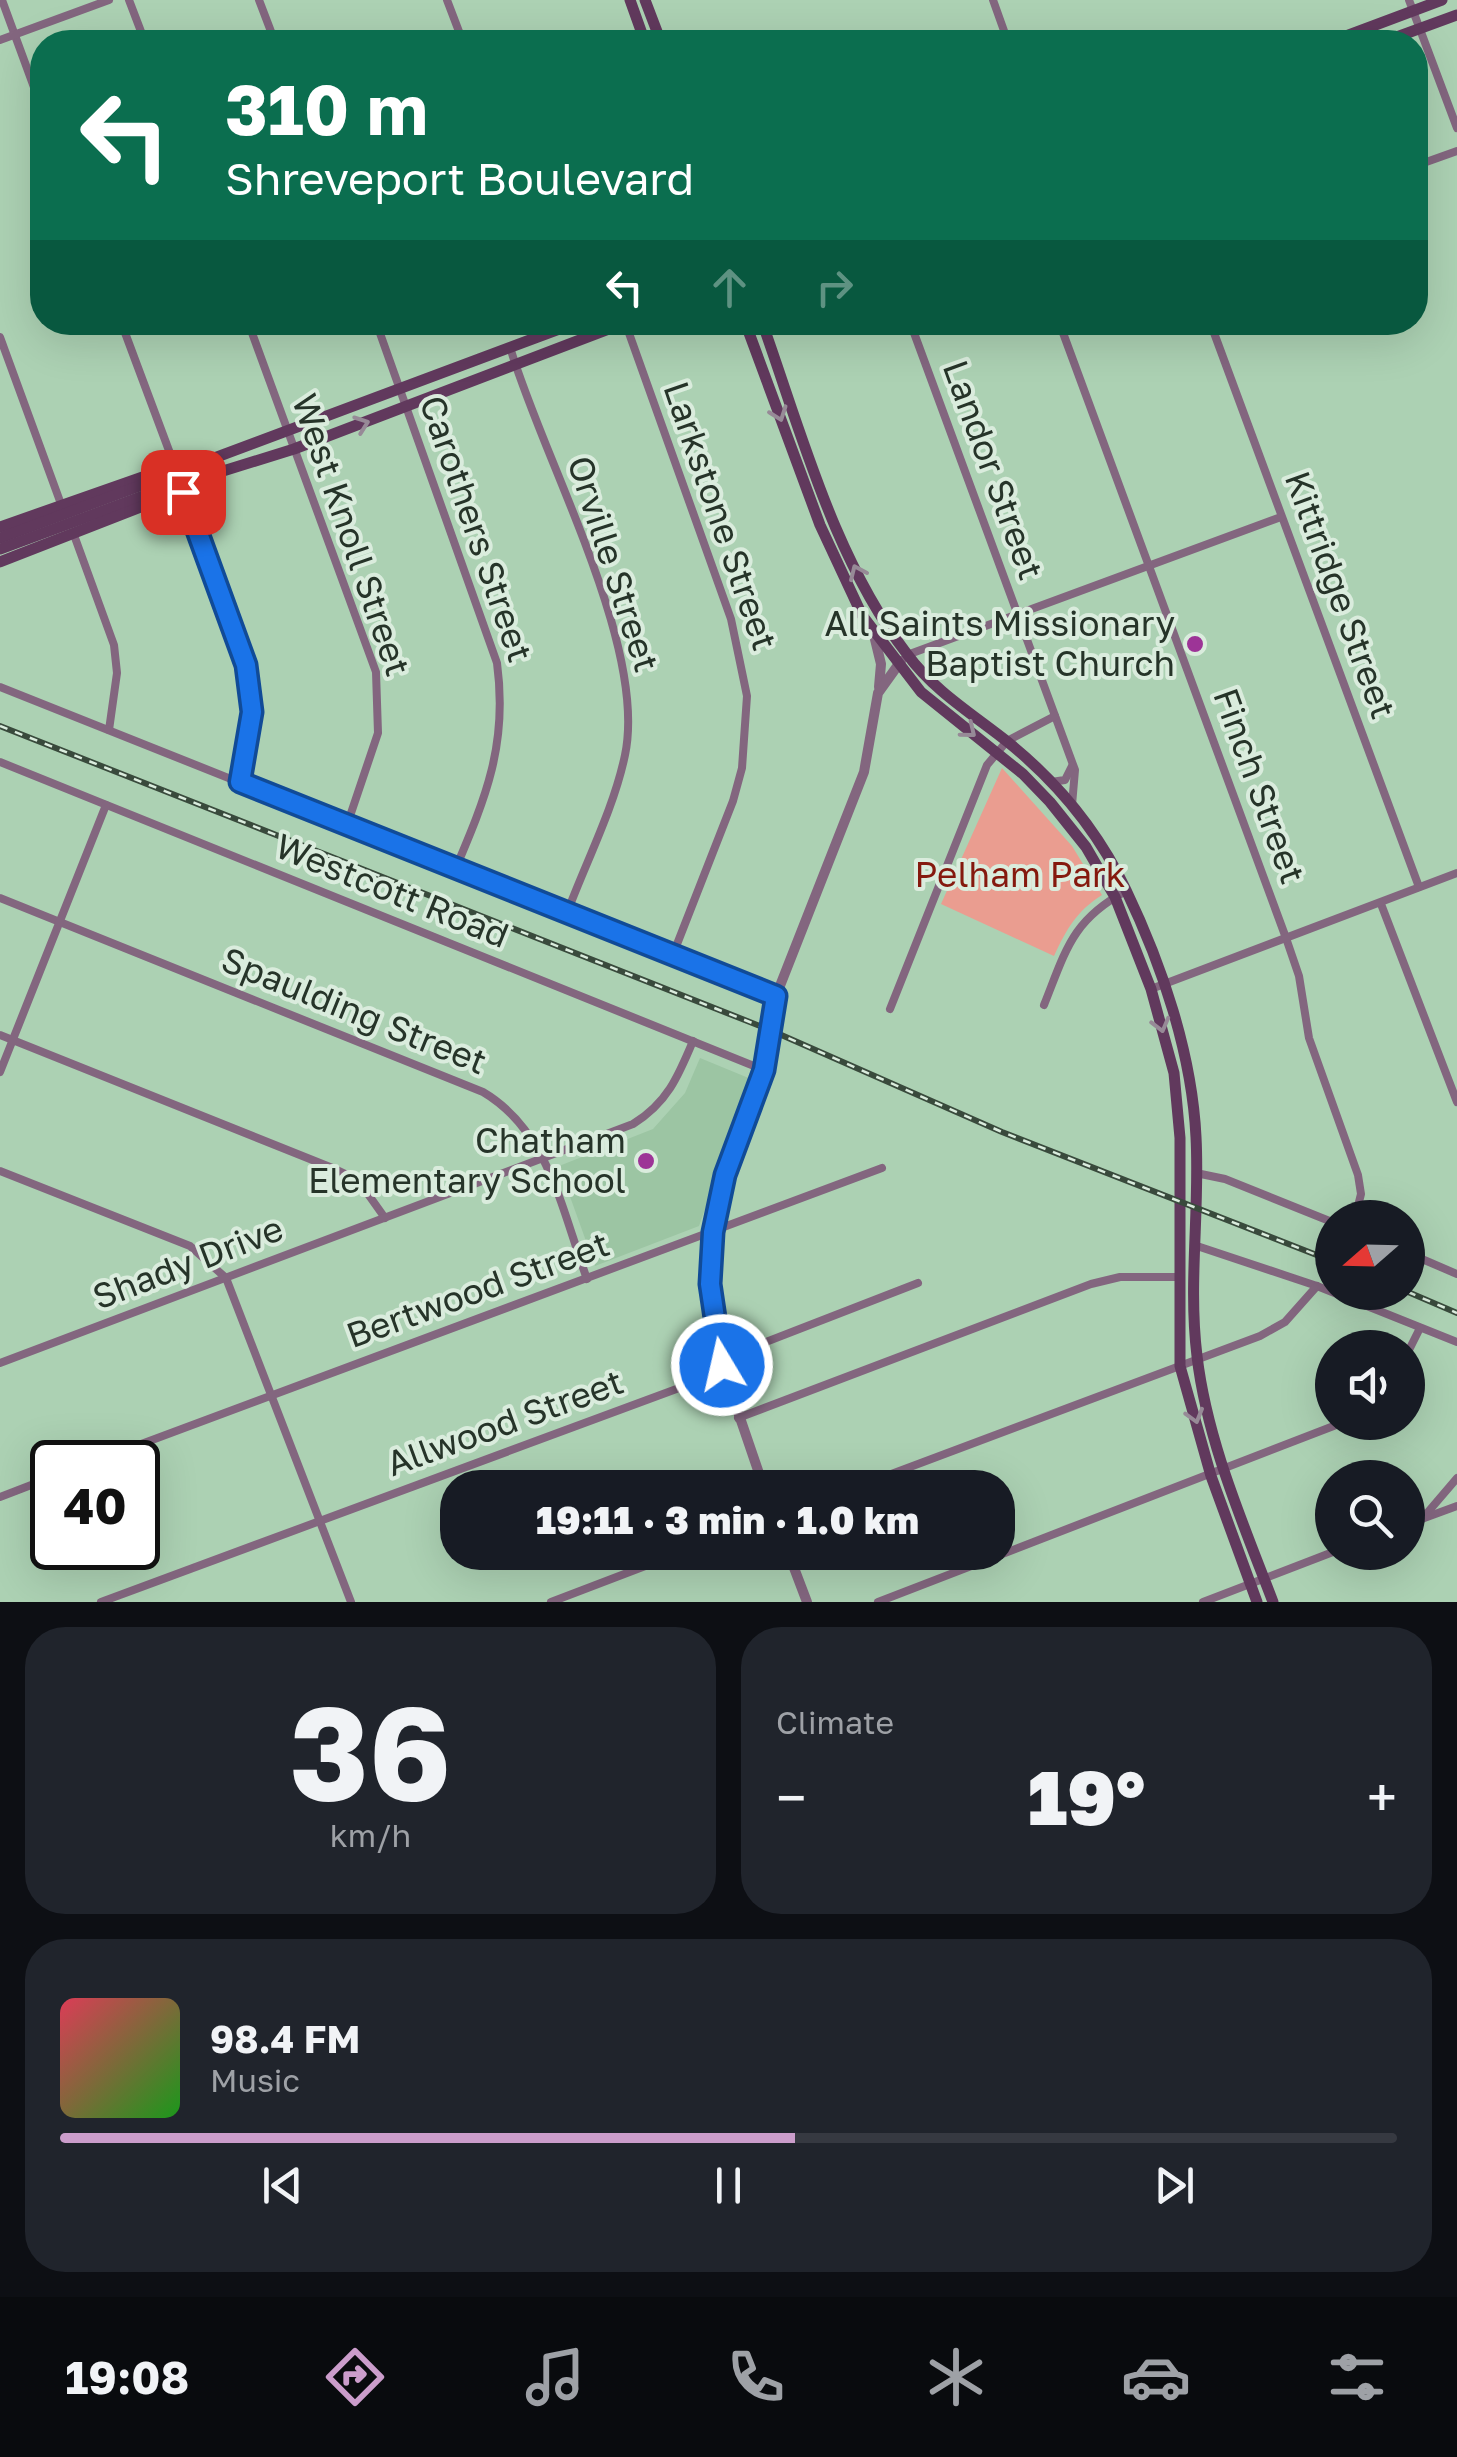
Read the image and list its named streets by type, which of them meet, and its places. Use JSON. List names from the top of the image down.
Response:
{
  "streets": {
    "street": [
      "Landor Street",
      "Larkstone Street",
      "Carothers Street",
      "West Knoll Street",
      "Orville Street",
      "Kittridge Street",
      "Finch Street",
      "Westcott Road",
      "Spaulding Street",
      "Shady Drive",
      "Bertwood Street",
      "Allwood Street"
    ]
  },
  "crossings": [
    ["Westcott Road", "Shady Drive"],
    ["Spaulding Street", "Shady Drive"],
    ["Spaulding Street", "Bertwood Street"]
  ],
  "parks": ["Pelham Park"],
  "places": ["All Saints Missionary Baptist Church", "Chatham Elementary School"],
  "north": "left",
  "page": {
    "turn": ["310 m", "Shreveport Boulevard"],
    "limit": "40",
    "trip": "19:11 · 3 min · 1.0 km",
    "tile": [
      ["36", "km/h"],
      "Climate"
    ],
    "heat": ["−", "19°", "+"],
    "song": ["98.4 FM", "Music"],
    "tabs": "19:08"
  }
}
